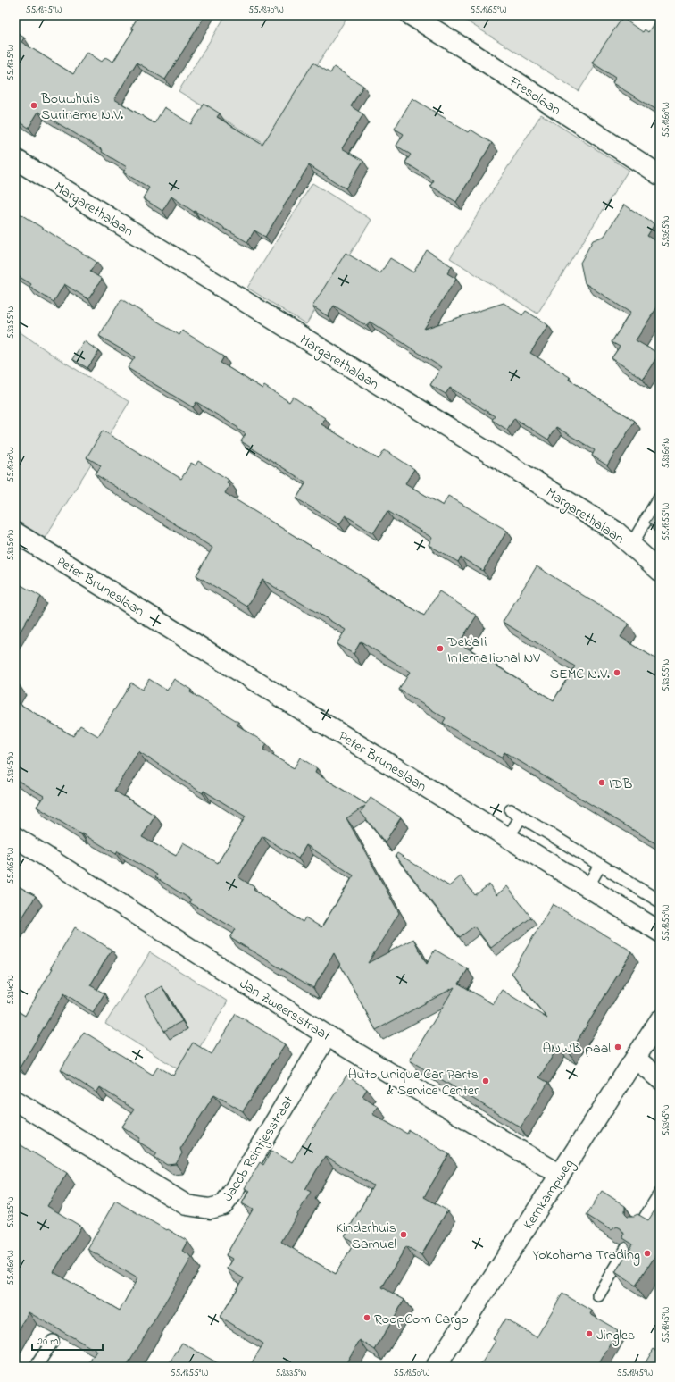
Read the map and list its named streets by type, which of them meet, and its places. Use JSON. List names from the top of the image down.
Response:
{
  "streets": {
    "street": [
      "Fresolaan",
      "Margarethalaan",
      "Peter Bruneslaan",
      "Jan Zweersstraat",
      "Jacob Reintjesstraat",
      "Kernkampweg"
    ]
  },
  "crossings": [
    ["Jan Zweersstraat", "Jacob Reintjesstraat"],
    ["Jan Zweersstraat", "Kernkampweg"]
  ],
  "places": [
    "Bouwhuis Suriname N.V.",
    "Dek'ati International NV",
    "SEMC N.V.",
    "IDB",
    "ANWB paal",
    "Auto Unique Car Parts & Service Center",
    "Kinderhuis Samuel",
    "Yokohama Trading",
    "RoopCom Cargo",
    "Jingles"
  ],
  "scale_bar": "20 m",
  "coordinates": [
    "55.1875°W",
    "55.1870°W",
    "55.1865°W",
    "55.1860°W",
    "5.8365°N",
    "5.8355°N",
    "5.8360°N",
    "55.1855°W",
    "5.8350°N",
    "5.8345°N",
    "55.1850°W",
    "5.8340°N",
    "5.8335°N",
    "55.1845°W"
  ]
}
